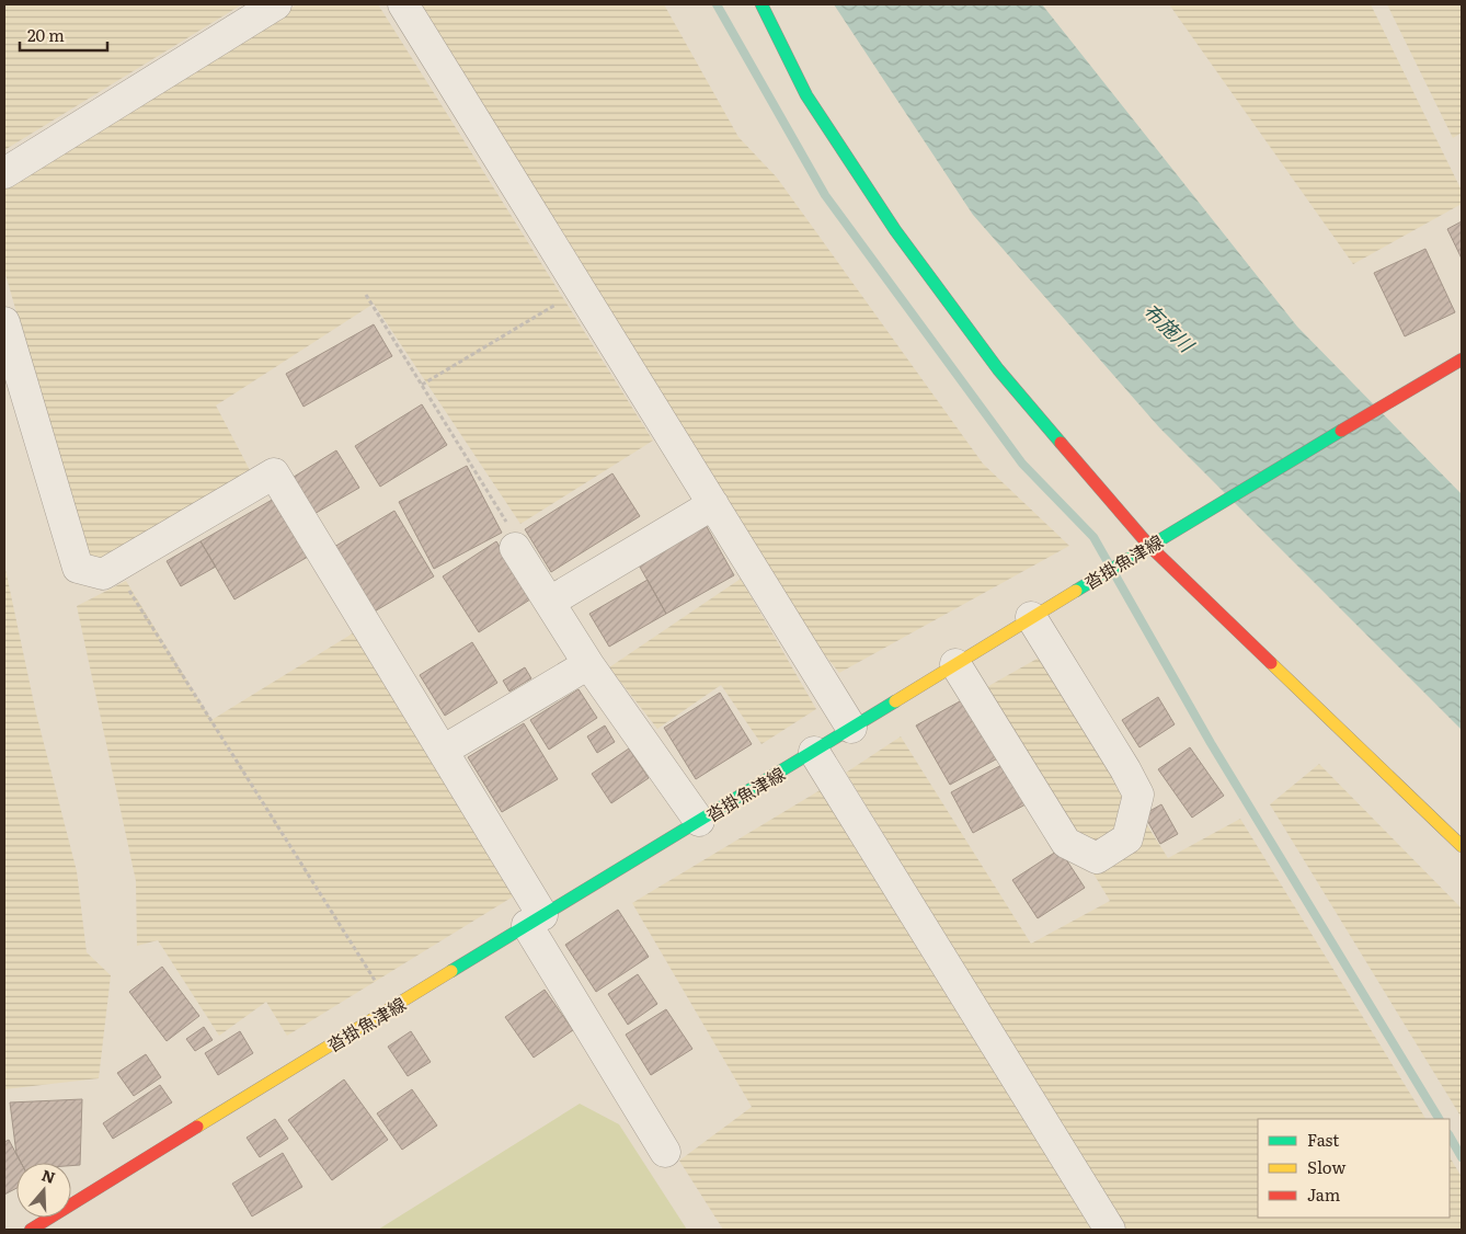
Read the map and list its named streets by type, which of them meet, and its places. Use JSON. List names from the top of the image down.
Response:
{
  "streets": {
    "main road": ["沓掛魚津線"]
  },
  "water": ["布施川"],
  "legend": ["Fast", "Slow", "Jam"],
  "scale_bar": "20 m",
  "north": "top"
}
